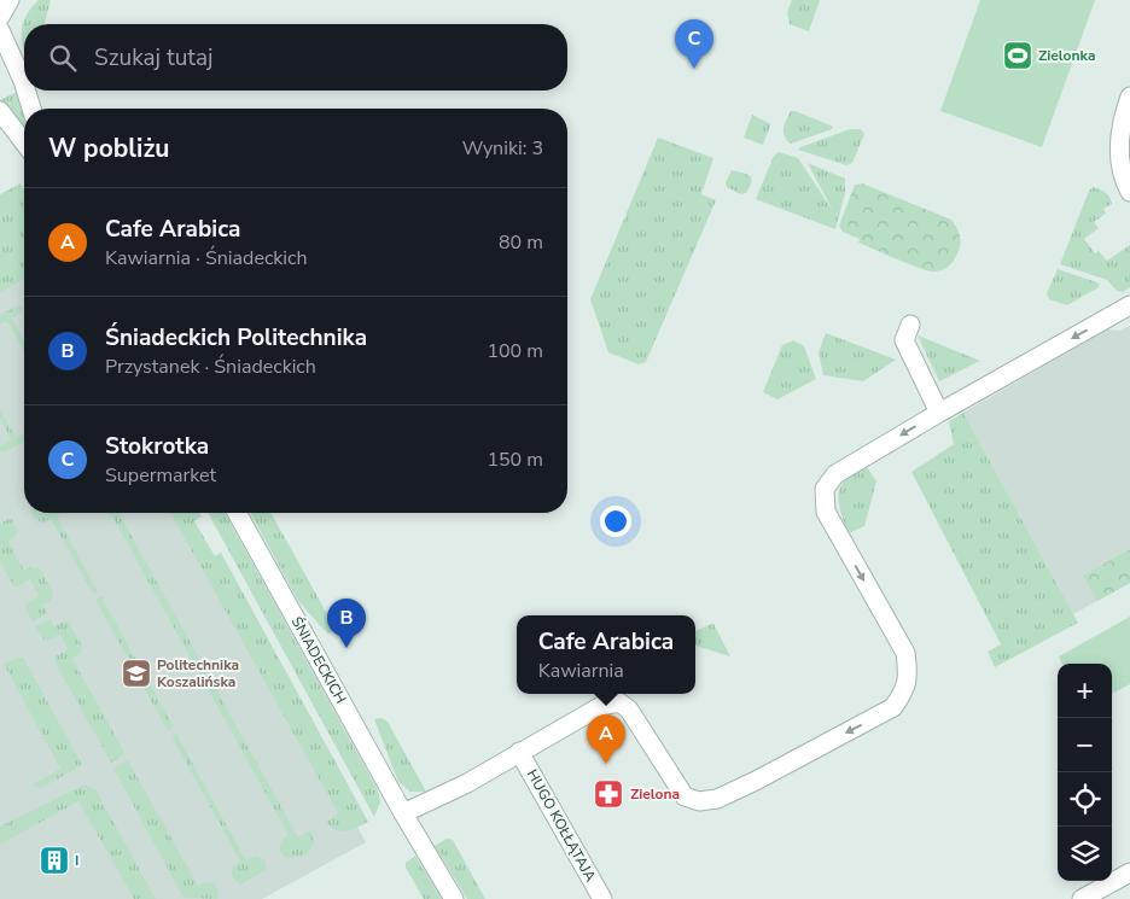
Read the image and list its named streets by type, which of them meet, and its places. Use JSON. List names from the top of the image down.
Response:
{
  "streets": {
    "street": ["ŚNIADECKICH", "HUGO KOŁŁĄTAJA"]
  },
  "places": {
    "sports": ["Zielonka"],
    "school or university": ["Politechnika Koszalińska"],
    "pharmacy": ["Zielona"],
    "building": ["I"]
  },
  "page": {
    "pins": ["C", "B", "A"],
    "search": "Szukaj tutaj",
    "heading": ["W pobliżu", "Wyniki: 3"],
    "list": [
      {
        "mark": "A",
        "name": "Cafe Arabica",
        "note": "Kawiarnia · Śniadeckich",
        "value": "80 m"
      },
      {
        "mark": "B",
        "name": "Śniadeckich Politechnika",
        "note": "Przystanek · Śniadeckich",
        "value": "100 m"
      },
      {
        "mark": "C",
        "name": "Stokrotka",
        "note": "Supermarket",
        "value": "150 m"
      }
    ],
    "popup": ["Cafe Arabica", "Kawiarnia"],
    "map_buttons": ["+", "−"]
  }
}
